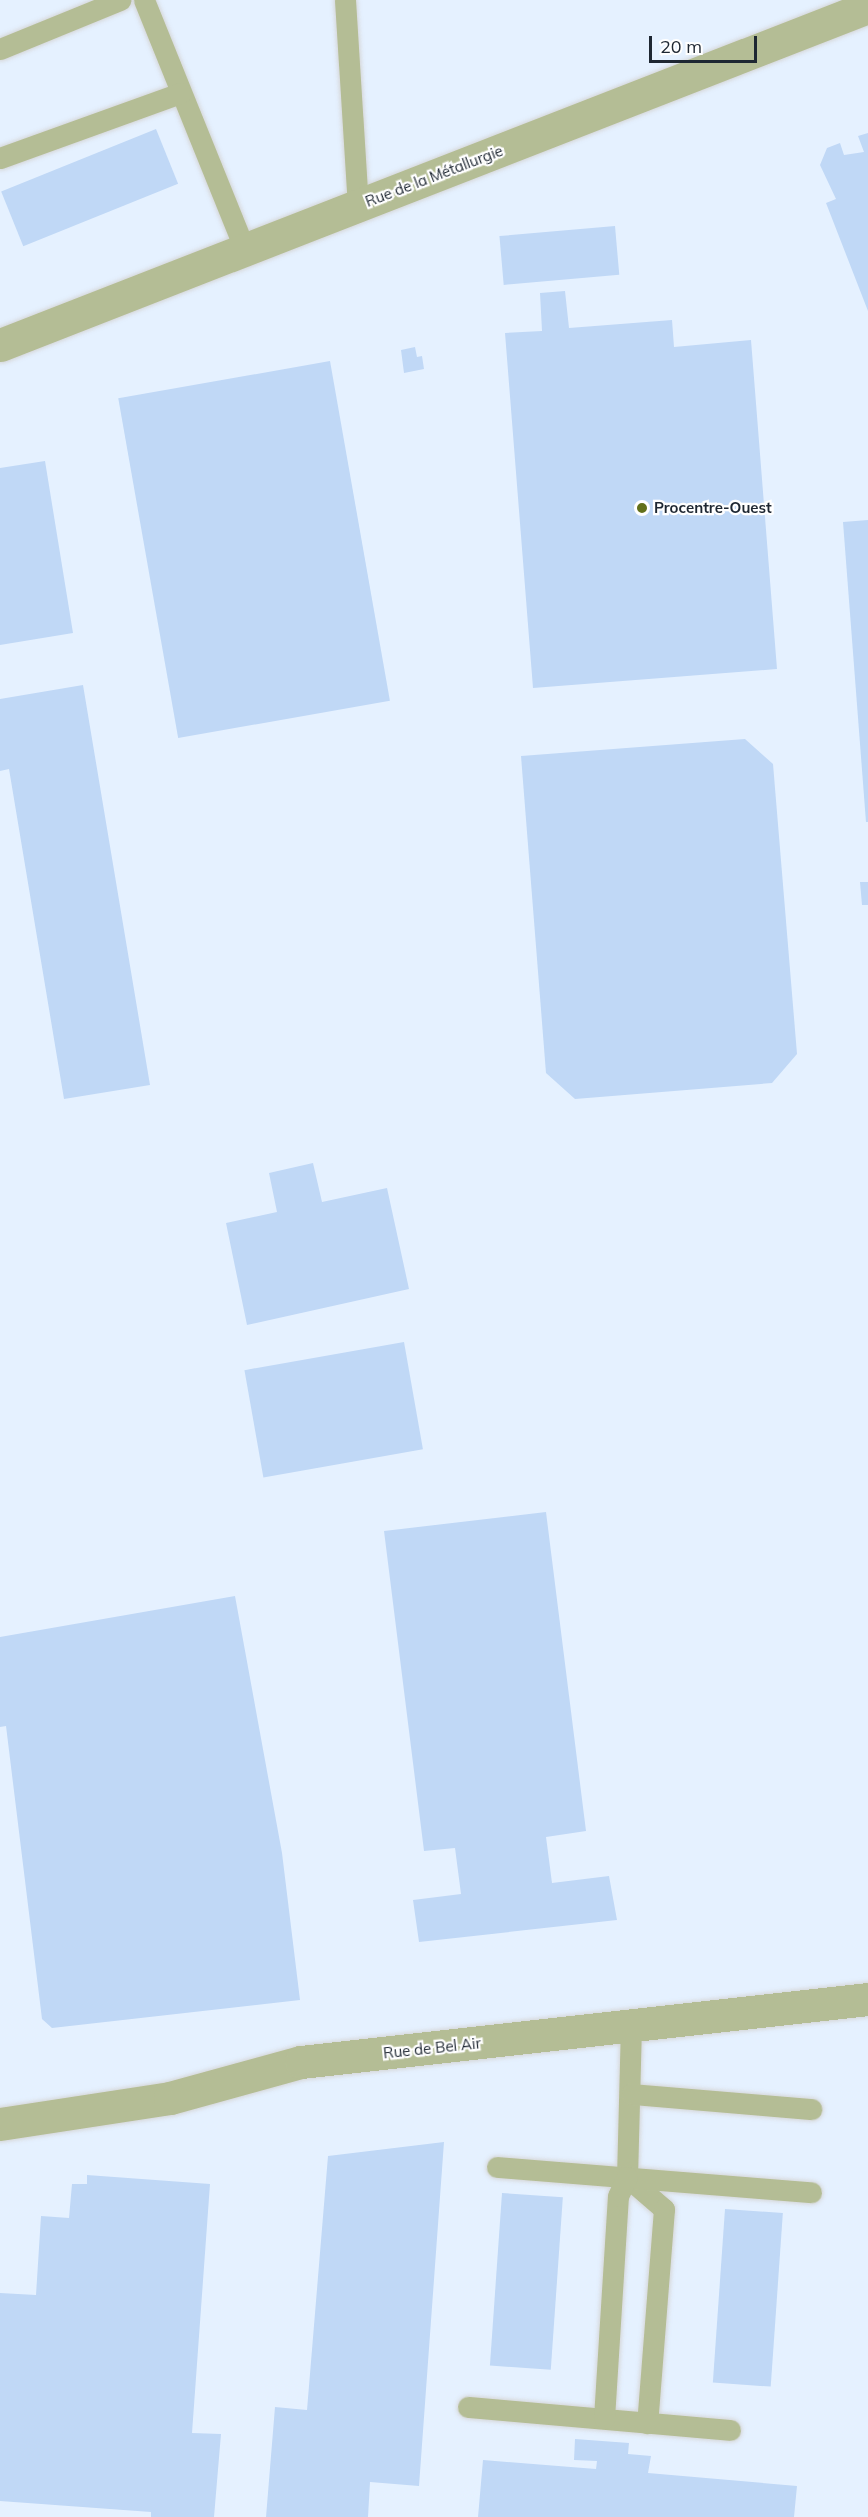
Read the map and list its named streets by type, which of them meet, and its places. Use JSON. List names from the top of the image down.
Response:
{
  "streets": {
    "street": ["Rue de la Métallurgie", "Rue de Bel Air"]
  },
  "places": ["Procentre-Ouest"],
  "scale_bar": "20 m"
}
